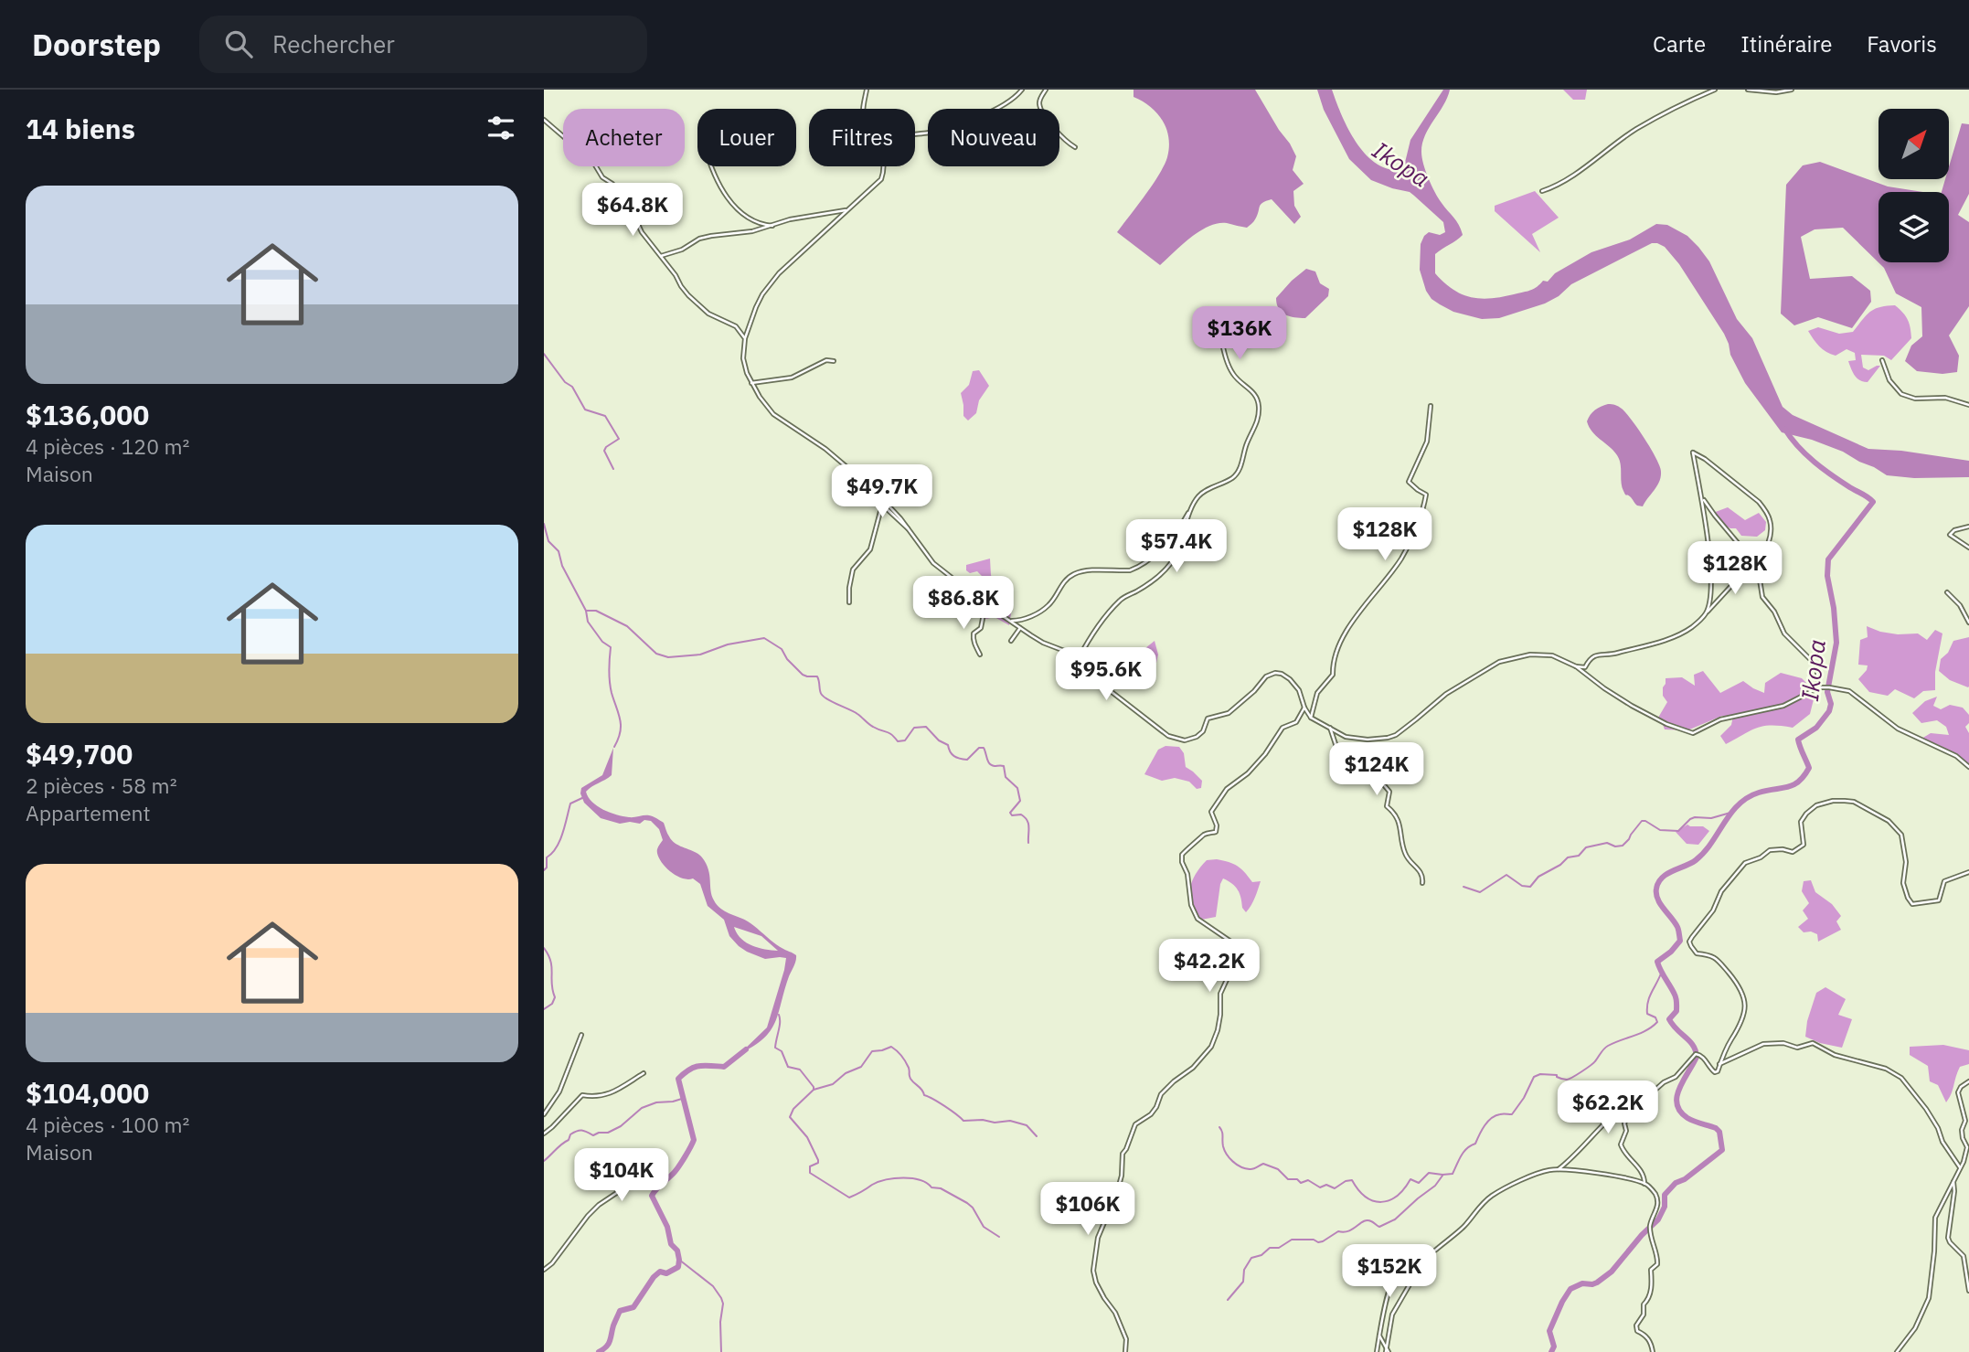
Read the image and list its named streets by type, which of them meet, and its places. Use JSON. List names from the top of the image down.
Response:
{
  "water": ["Ikopa"],
  "north": "top right",
  "page": {
    "header": "Doorstep",
    "search": "Rechercher",
    "nav": ["Carte", "Itinéraire", "Favoris"],
    "heading": "14 biens",
    "chip": [
      "Acheter",
      "Louer",
      "Filtres",
      "Nouveau"
    ],
    "list": [
      {
        "name": "$136,000",
        "note": "4 pièces · 120 m² · Maison"
      },
      {
        "name": "$49,700",
        "note": "2 pièces · 58 m² · Appartement"
      },
      {
        "name": "$104,000",
        "note": "4 pièces · 100 m² · Maison"
      }
    ],
    "price": [
      "$64.8K",
      "$136K",
      "$49.7K",
      "$128K",
      "$57.4K",
      "$128K",
      "$86.8K",
      "$95.6K",
      "$124K",
      "$42.2K",
      "$62.2K",
      "$104K",
      "$106K",
      "$152K"
    ]
  }
}
